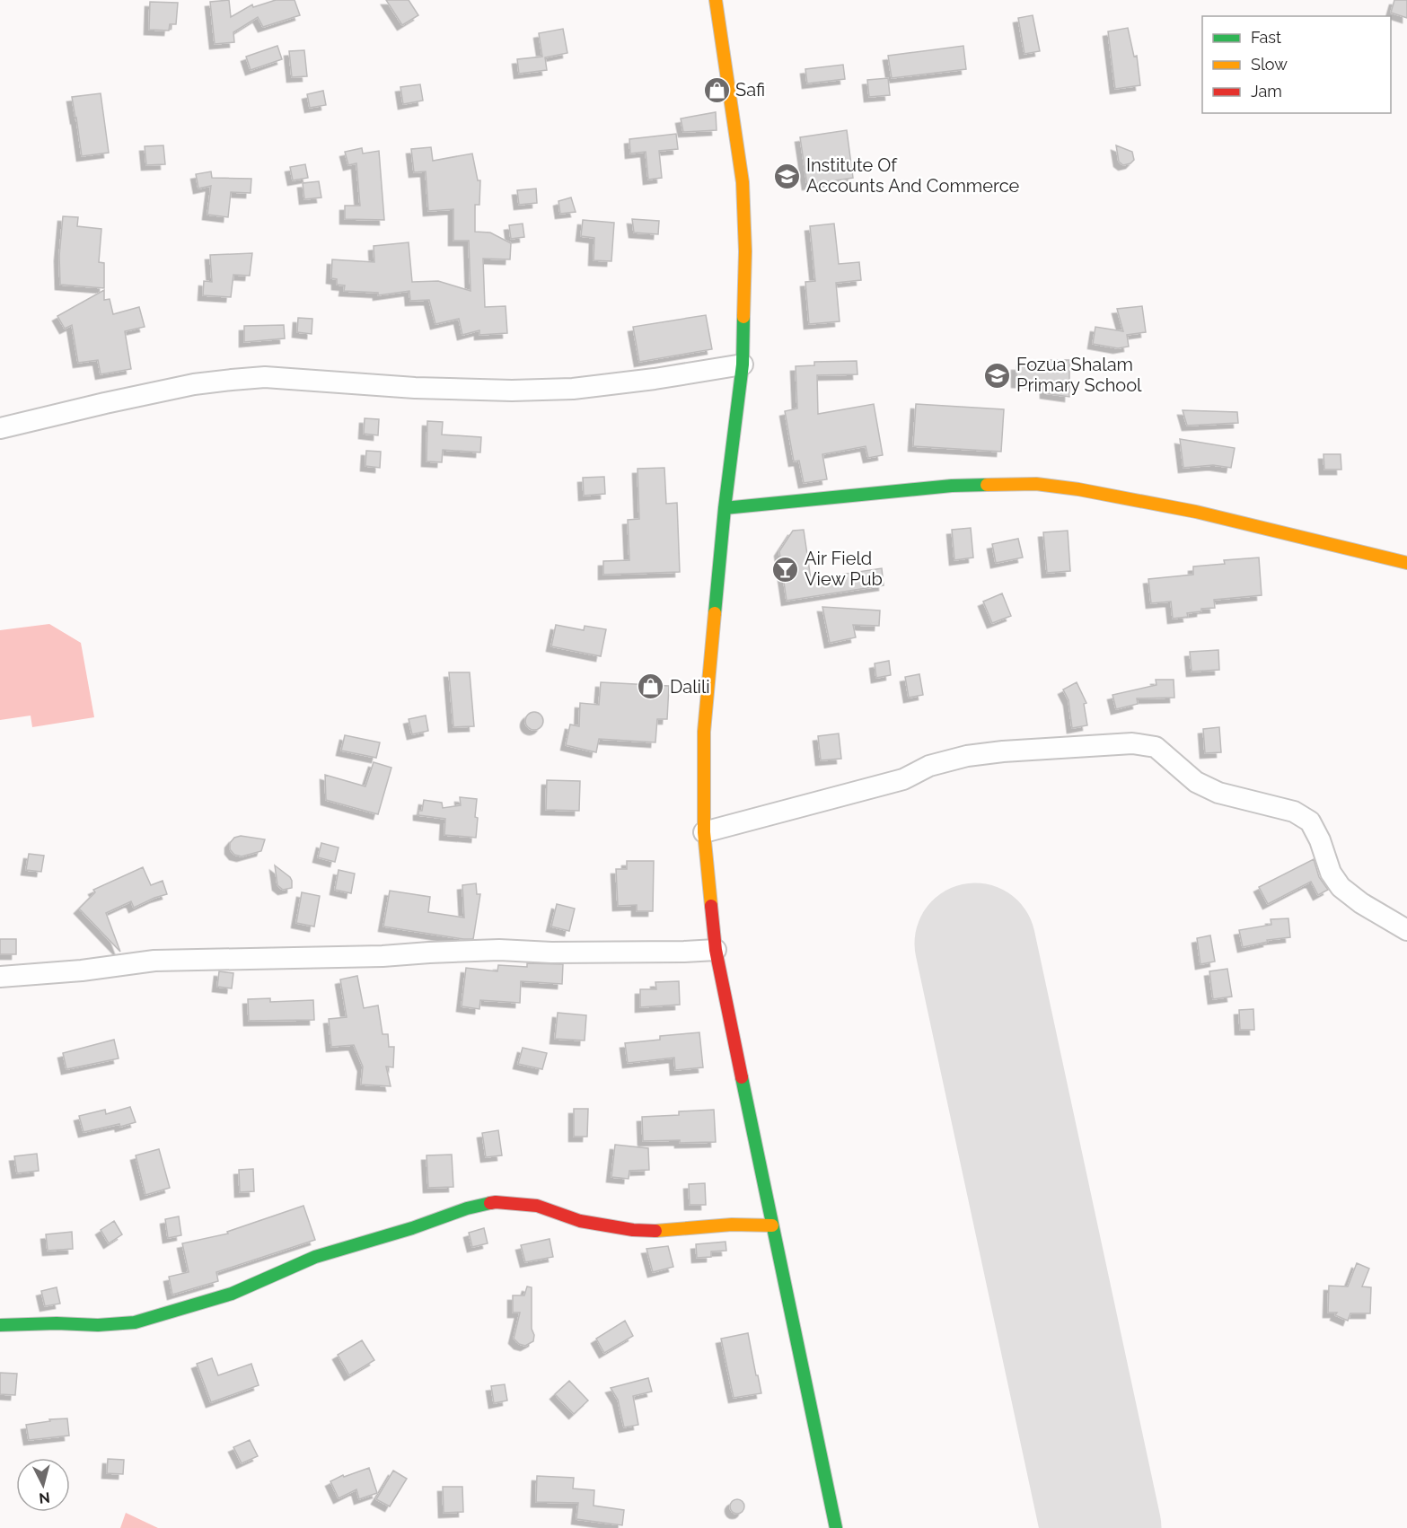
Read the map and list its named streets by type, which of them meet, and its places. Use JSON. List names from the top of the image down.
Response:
{
  "places": {
    "shop": ["Safi", "Dalili"],
    "school or university": ["Institute Of Accounts And Commerce", "Fozua Shalam Primary School"],
    "bar": ["Air Field View Pub"]
  },
  "legend": ["Fast", "Slow", "Jam"],
  "north": "bottom"
}
